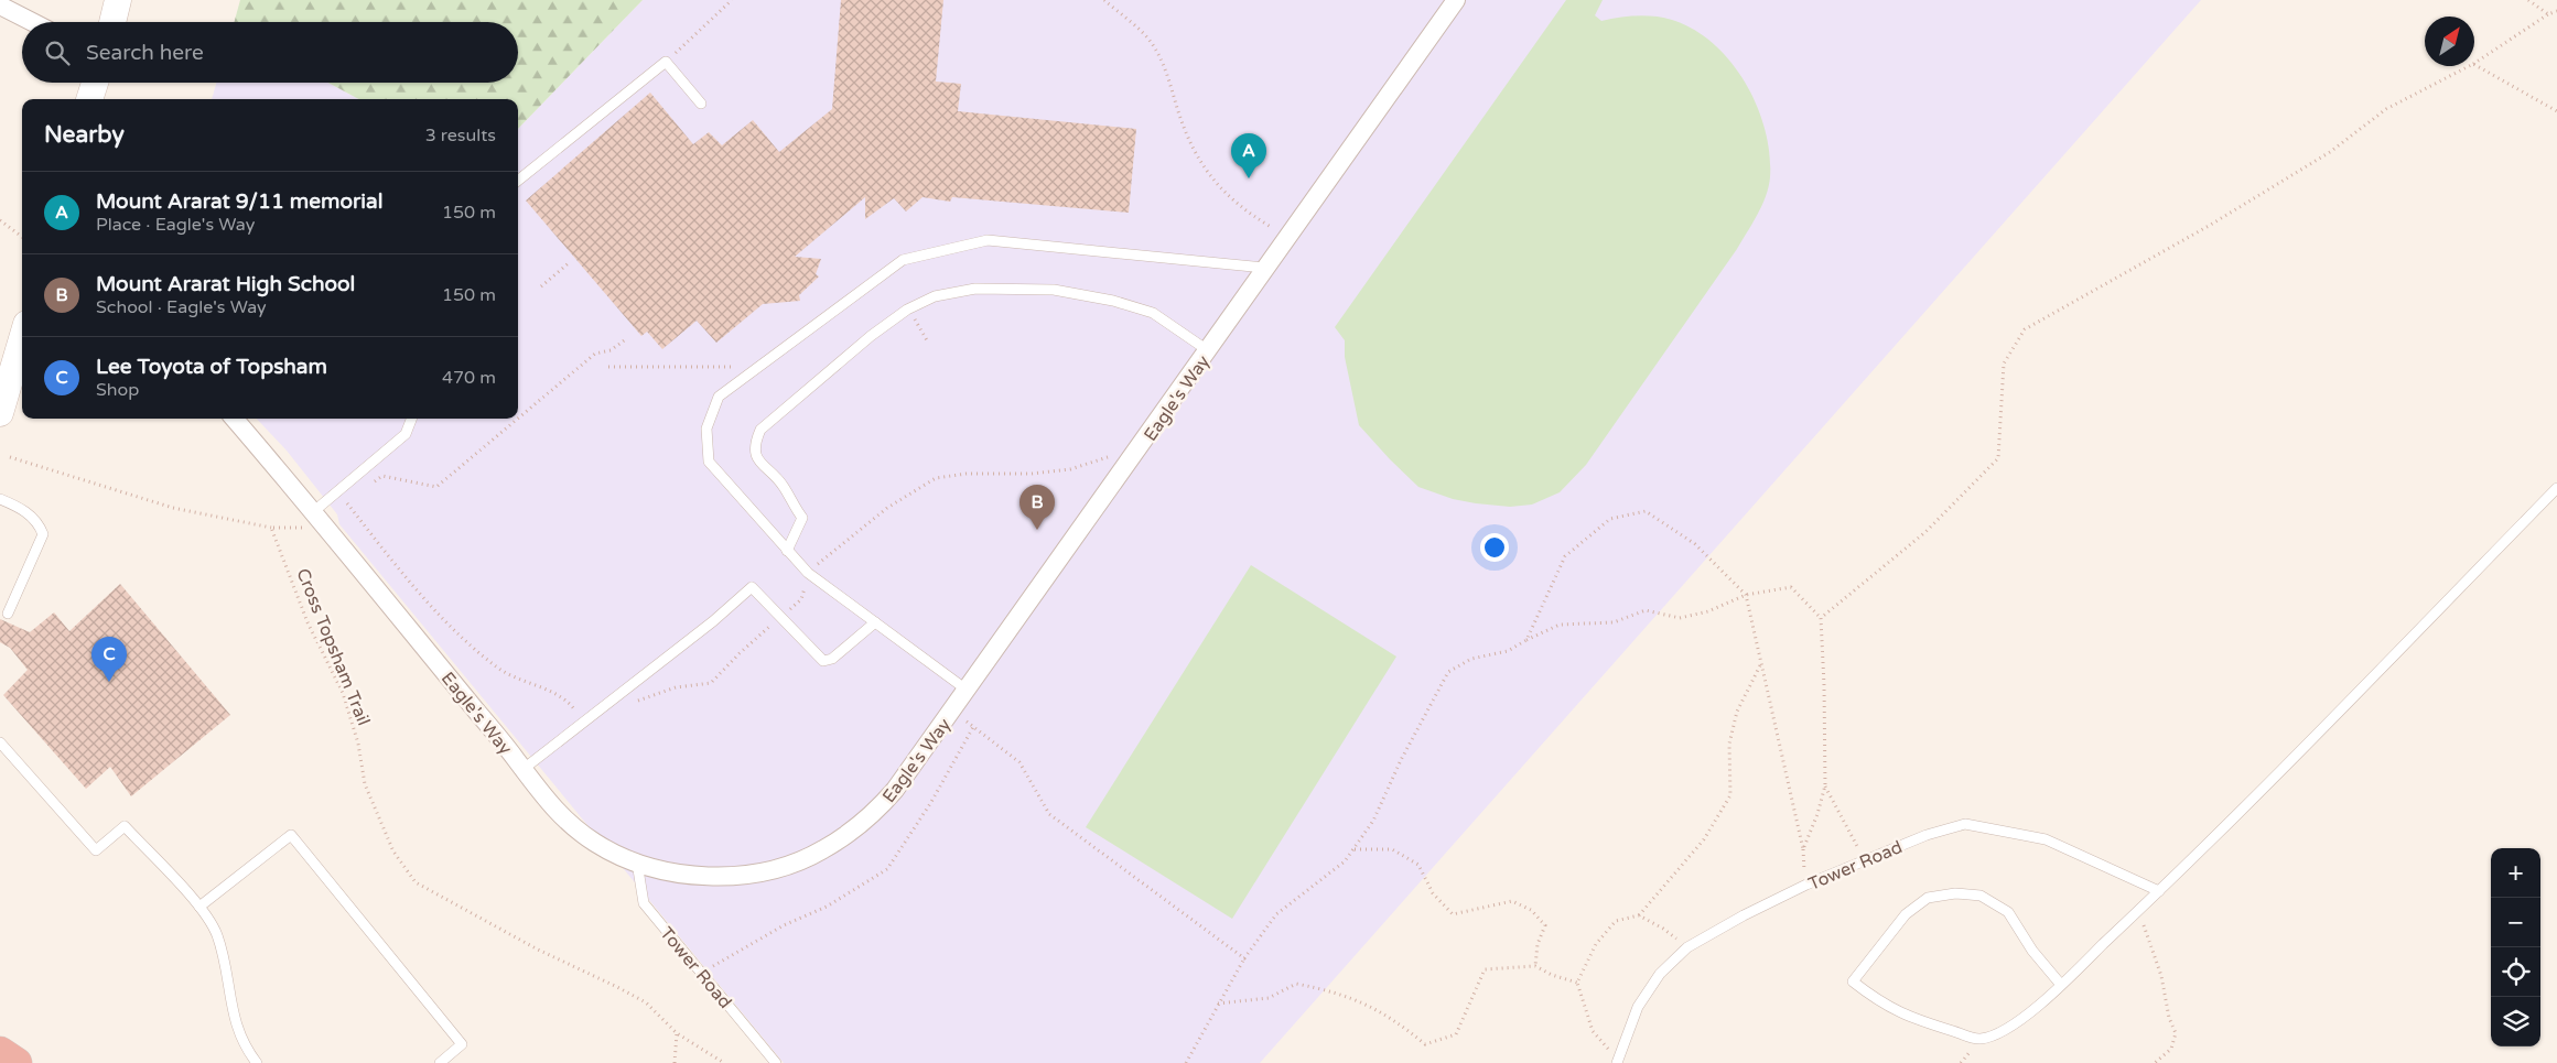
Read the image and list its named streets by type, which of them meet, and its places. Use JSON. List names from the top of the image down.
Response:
{
  "streets": {
    "street": ["Eagle's Way"],
    "lane": ["Tower Road"],
    "path": ["Cross Topsham Trail"]
  },
  "crossings": [
    ["Eagle's Way", "Tower Road"]
  ],
  "north": "top right",
  "page": {
    "search": "Search here",
    "heading": ["Nearby", "3 results"],
    "pins": ["A", "B", "C"],
    "list": [
      {
        "mark": "A",
        "name": "Mount Ararat 9/11 memorial",
        "note": "Place · Eagle's Way",
        "value": "150 m"
      },
      {
        "mark": "B",
        "name": "Mount Ararat High School",
        "note": "School · Eagle's Way",
        "value": "150 m"
      },
      {
        "mark": "C",
        "name": "Lee Toyota of Topsham",
        "note": "Shop",
        "value": "470 m"
      }
    ],
    "map_buttons": ["+", "−"]
  }
}
